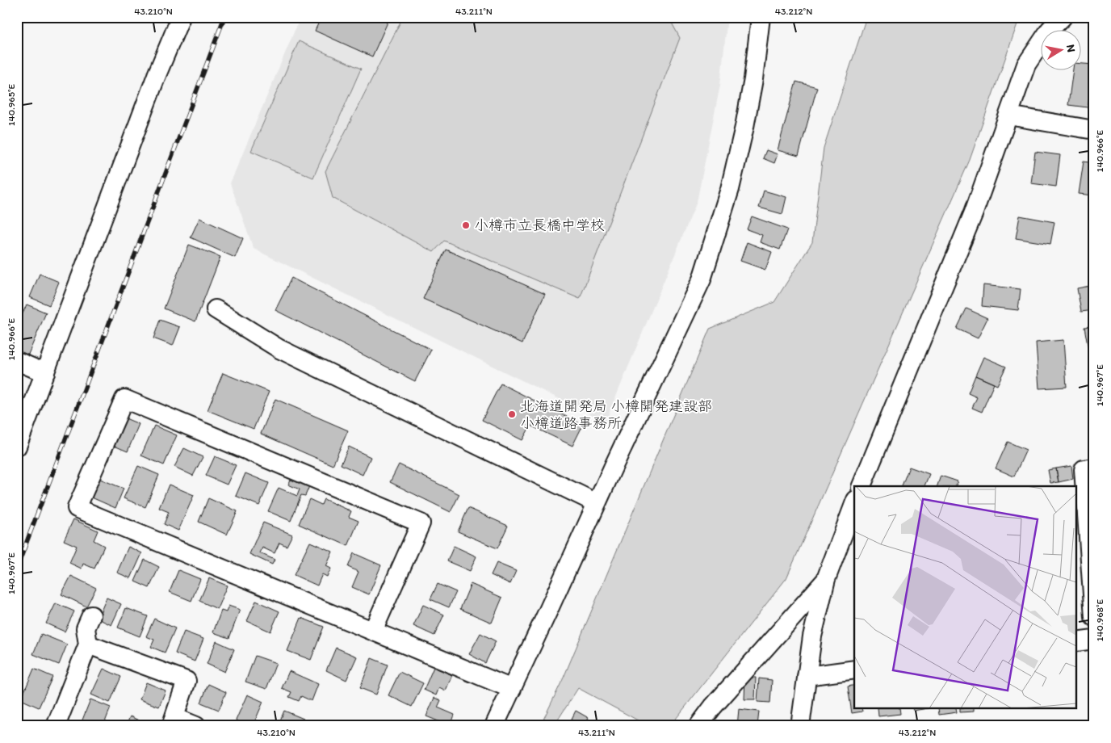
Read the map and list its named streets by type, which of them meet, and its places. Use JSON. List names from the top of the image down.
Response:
{
  "places": ["小樽市立長橋中学校", "北海道開発局 小樽開発建設部 小樽道路事務所"],
  "north": "right",
  "coordinates": [
    "43.210°N",
    "43.211°N",
    "43.212°N",
    "140.965°E",
    "140.966°E",
    "140.967°E",
    "140.968°E"
  ]
}
